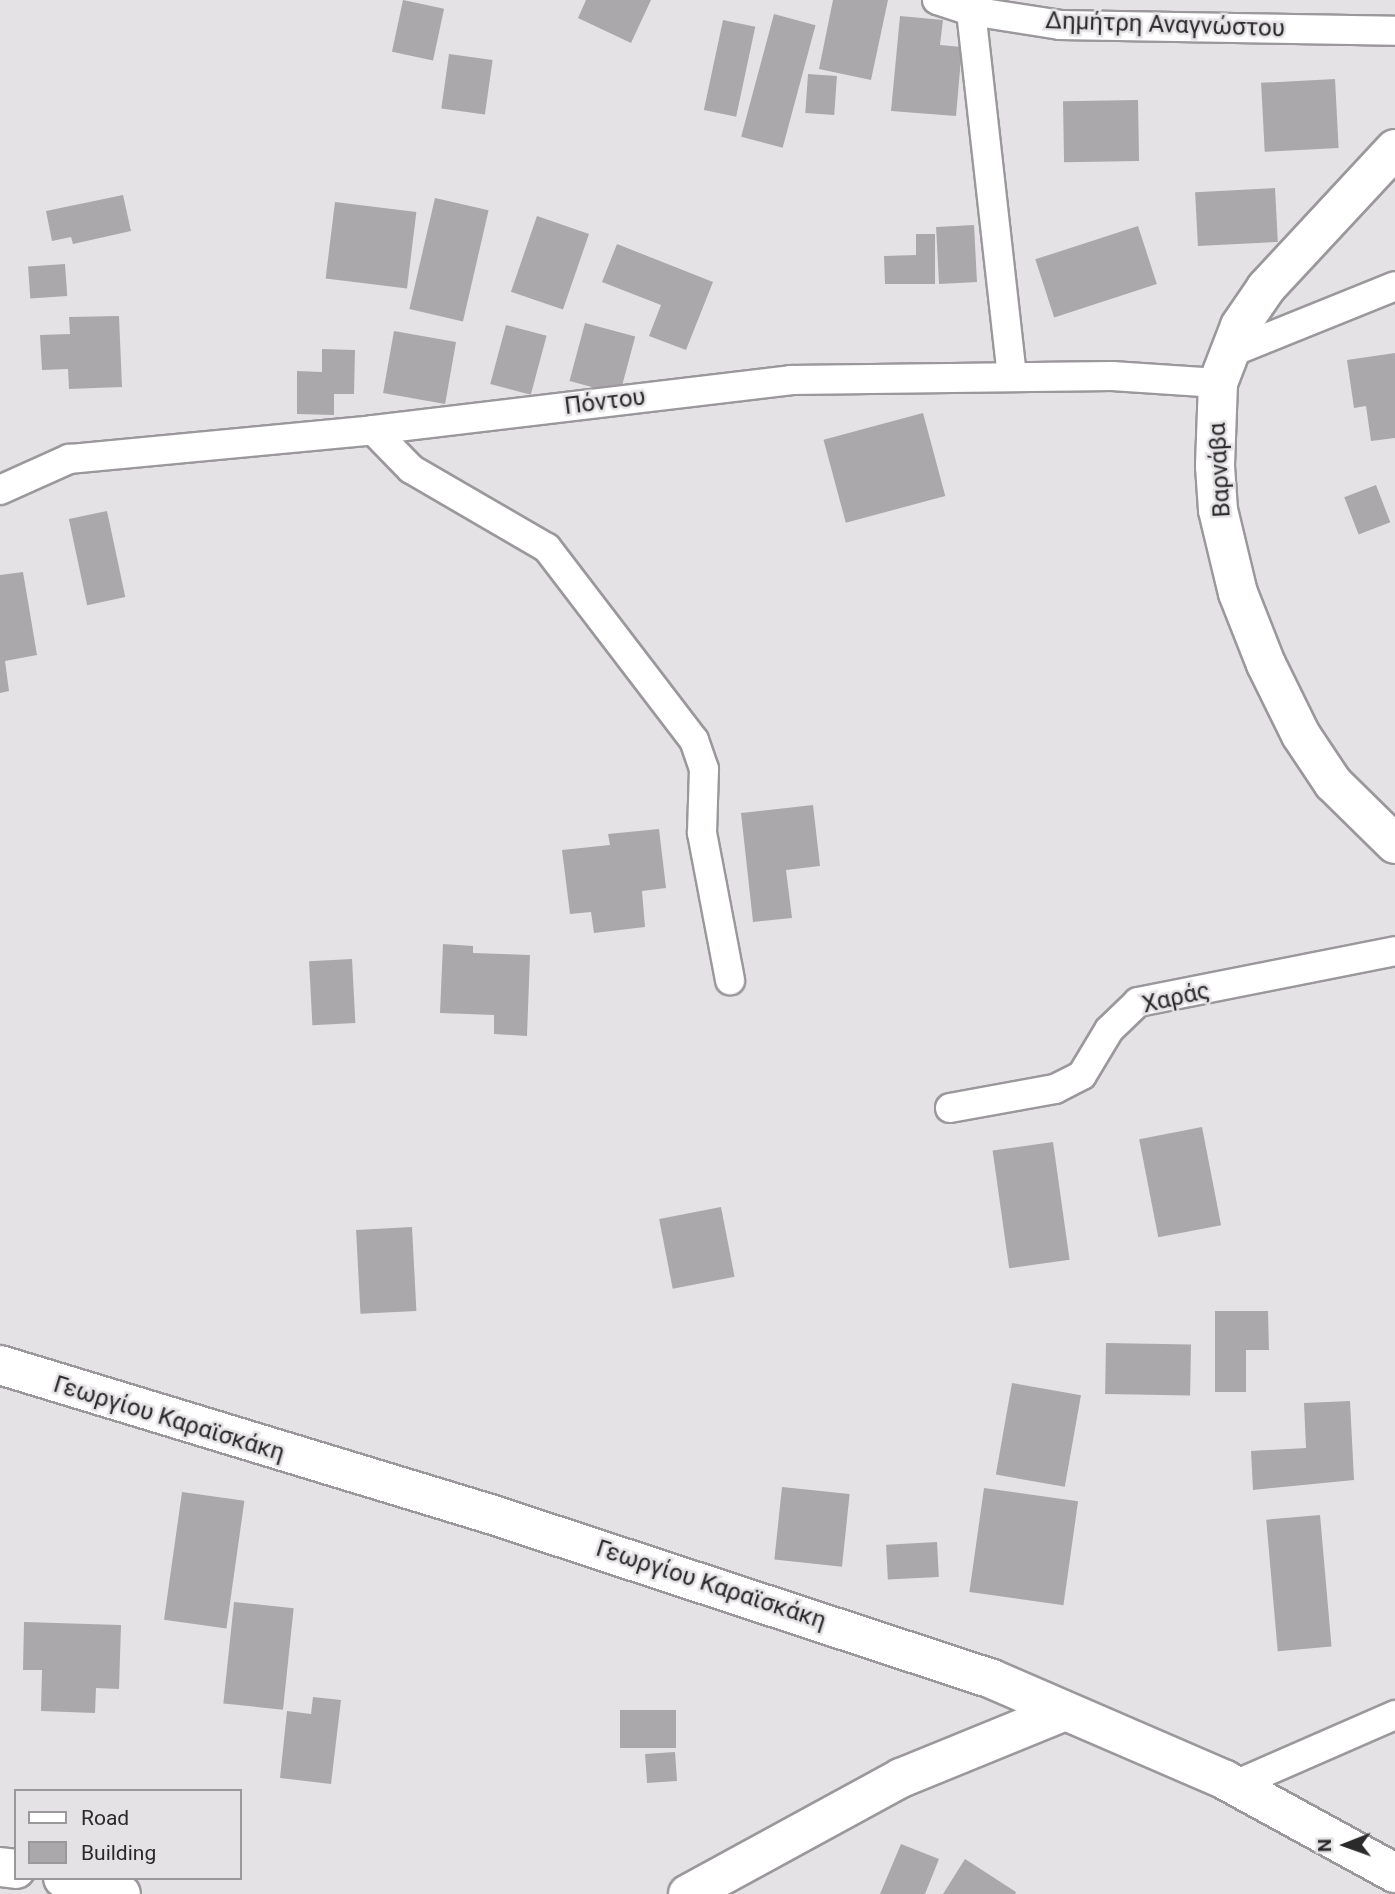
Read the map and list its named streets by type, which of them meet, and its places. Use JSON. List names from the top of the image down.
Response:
{
  "streets": {
    "main road": ["Βαρνάβα", "Γεωργίου Καραϊσκάκη"],
    "street": ["Δημήτρη Αναγνώστου", "Πόντου", "Χαράς"]
  },
  "crossings": [
    ["Πόντου", "Βαρνάβα"]
  ],
  "legend": ["Road", "Building"],
  "north": "left"
}
